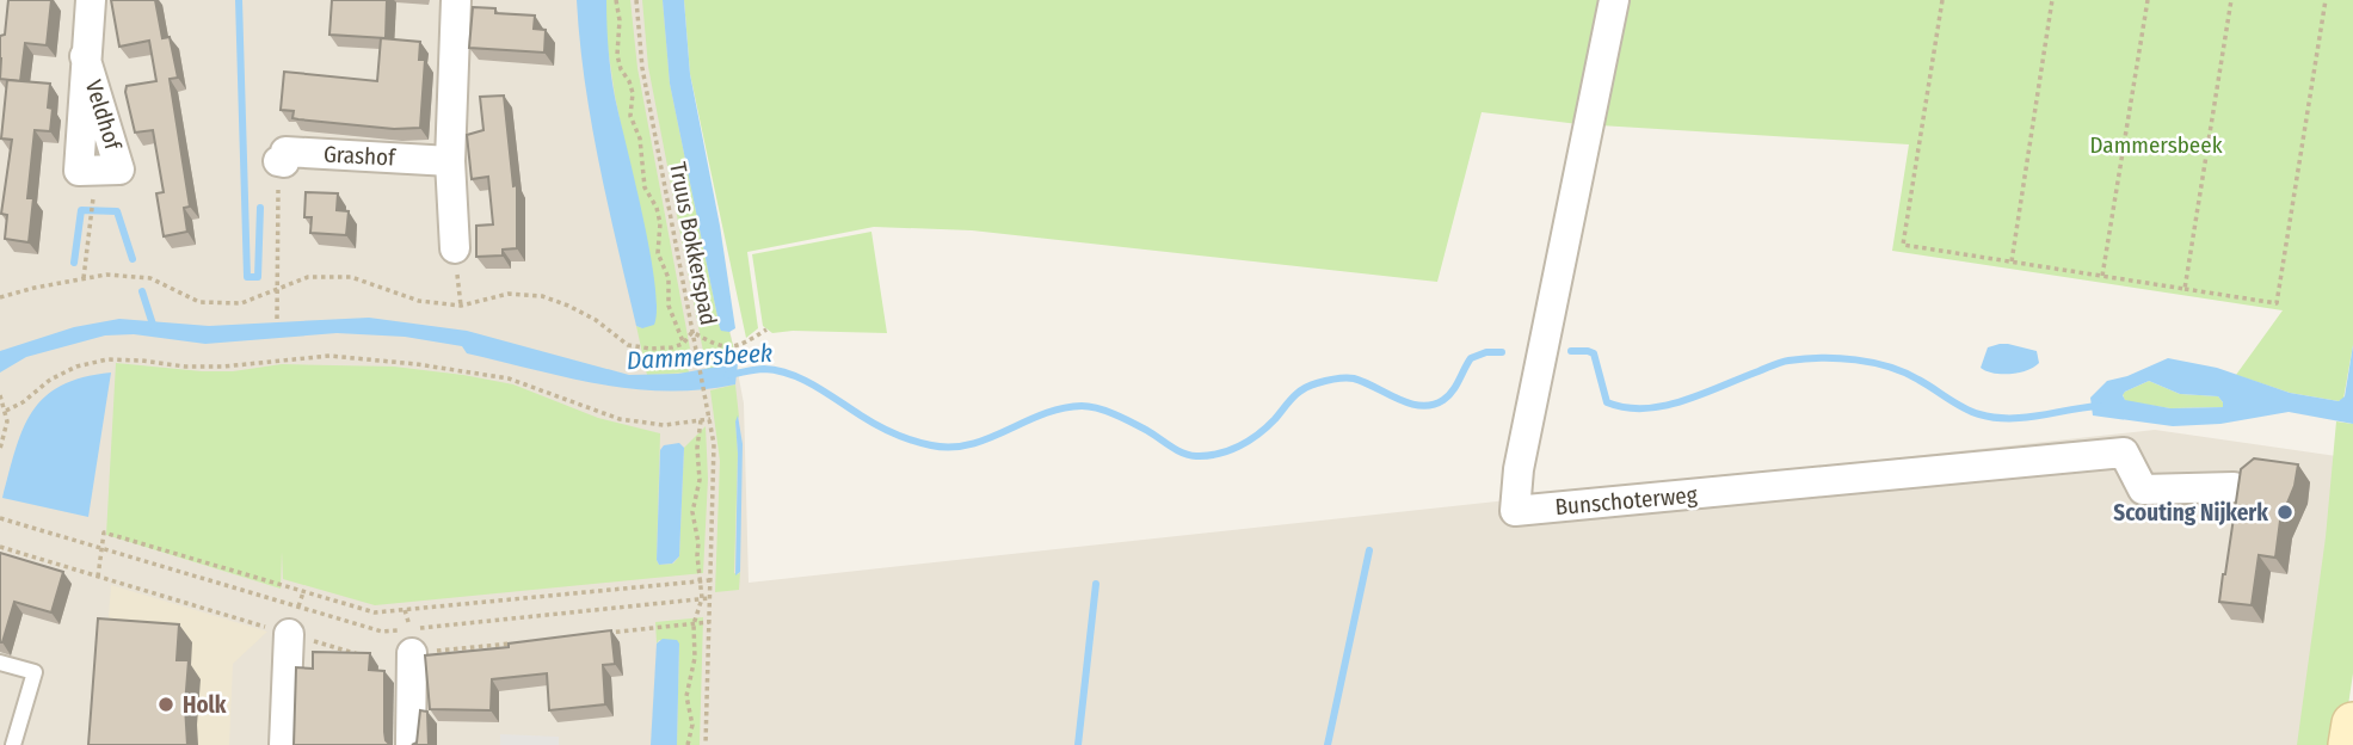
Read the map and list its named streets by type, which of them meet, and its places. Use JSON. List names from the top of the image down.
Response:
{
  "streets": {
    "street": ["Veldhof", "Grashof", "Bunschoterweg"],
    "path": ["Truus Bokkerspad"]
  },
  "water": ["Dammersbeek"],
  "parks": ["Dammersbeek"],
  "places": ["Scouting Nijkerk", "Holk"]
}
